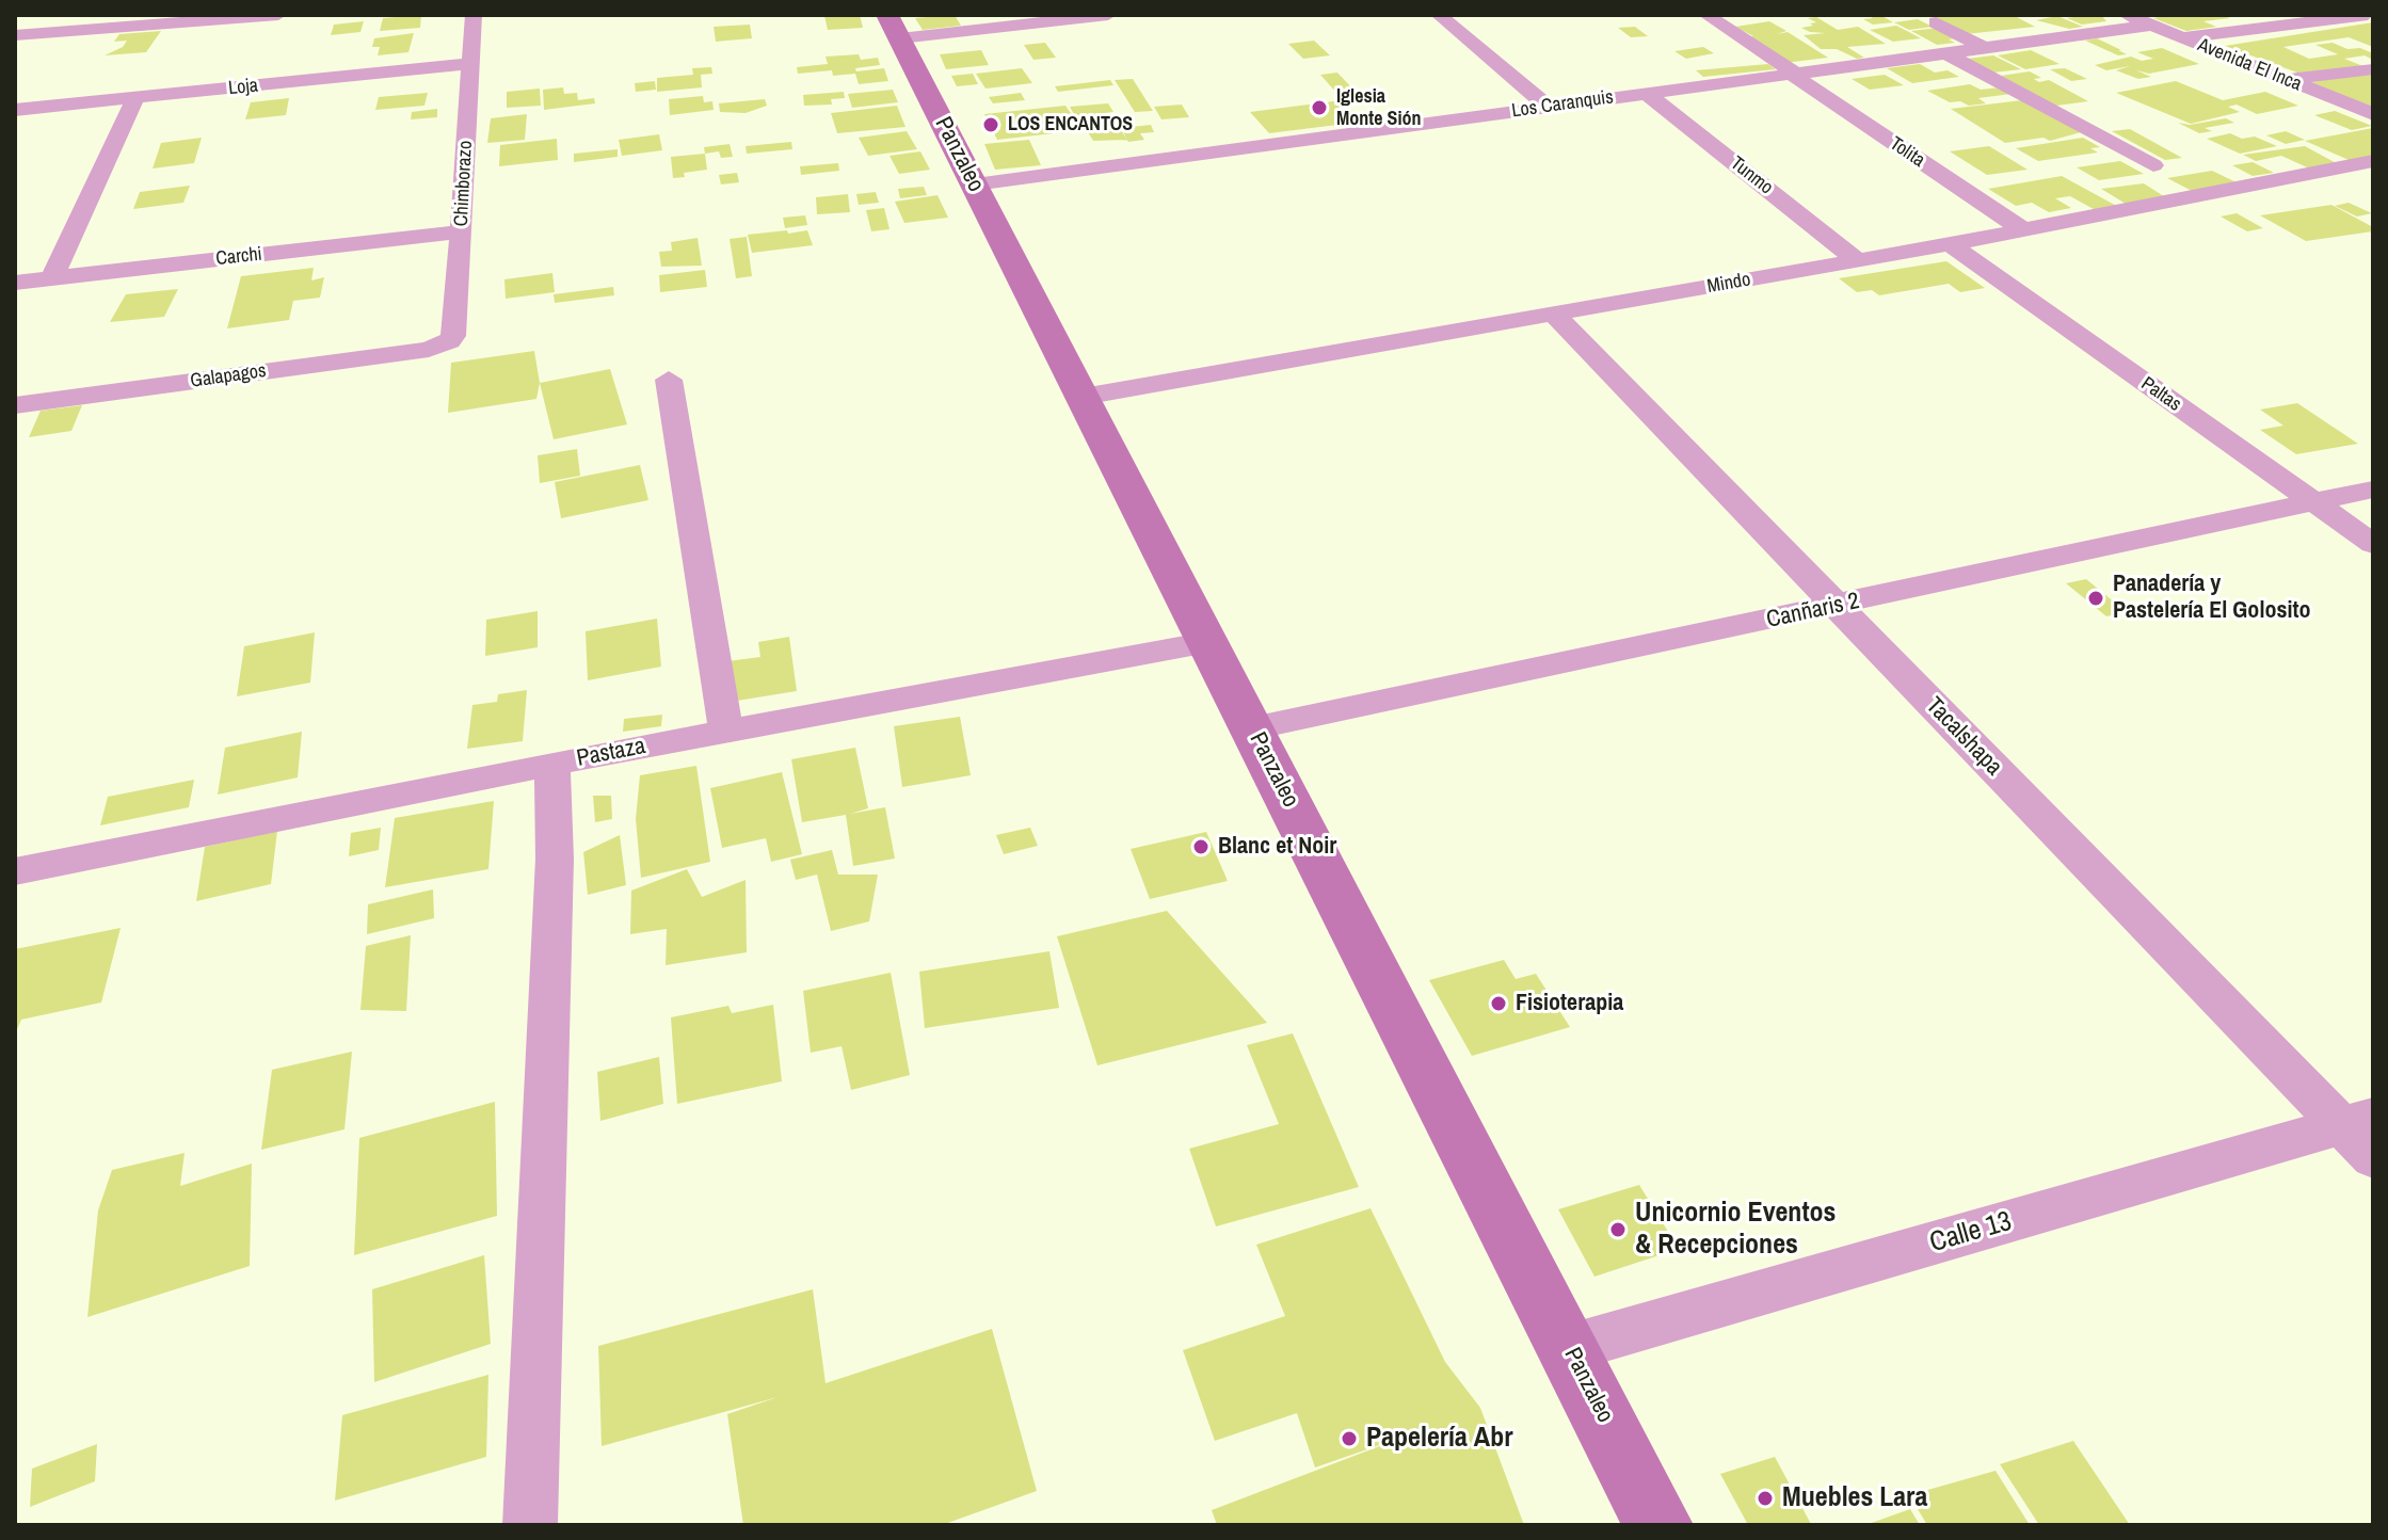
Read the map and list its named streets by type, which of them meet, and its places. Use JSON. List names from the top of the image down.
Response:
{
  "streets": {
    "street": [
      "Avenida El Inca",
      "Loja",
      "Los Caranquis",
      "Tolita",
      "Panzaleo",
      "Tunmo",
      "Chimborazo",
      "Carchi",
      "Mindo",
      "Galapagos",
      "Paltas",
      "Canñaris 2",
      "Tacalshapa",
      "Pastaza",
      "Calle 13"
    ]
  },
  "crossings": [
    ["Avenida El Inca", "Los Caranquis"],
    ["Loja", "Chimborazo"],
    ["Los Caranquis", "Tolita"],
    ["Los Caranquis", "Panzaleo"],
    ["Los Caranquis", "Tunmo"],
    ["Tolita", "Mindo"],
    ["Panzaleo", "Mindo"],
    ["Panzaleo", "Canñaris 2"],
    ["Panzaleo", "Pastaza"],
    ["Panzaleo", "Calle 13"],
    ["Tunmo", "Mindo"],
    ["Chimborazo", "Carchi"],
    ["Chimborazo", "Galapagos"],
    ["Mindo", "Paltas"],
    ["Mindo", "Tacalshapa"],
    ["Paltas", "Canñaris 2"],
    ["Canñaris 2", "Tacalshapa"],
    ["Tacalshapa", "Calle 13"]
  ],
  "places": [
    "Iglesia Monte Sión",
    "LOS ENCANTOS",
    "Panadería y Pastelería El Golosito",
    "Blanc et Noir",
    "Fisioterapia",
    "Unicornio Eventos & Recepciones",
    "Papelería Abr",
    "Muebles Lara"
  ]
}
